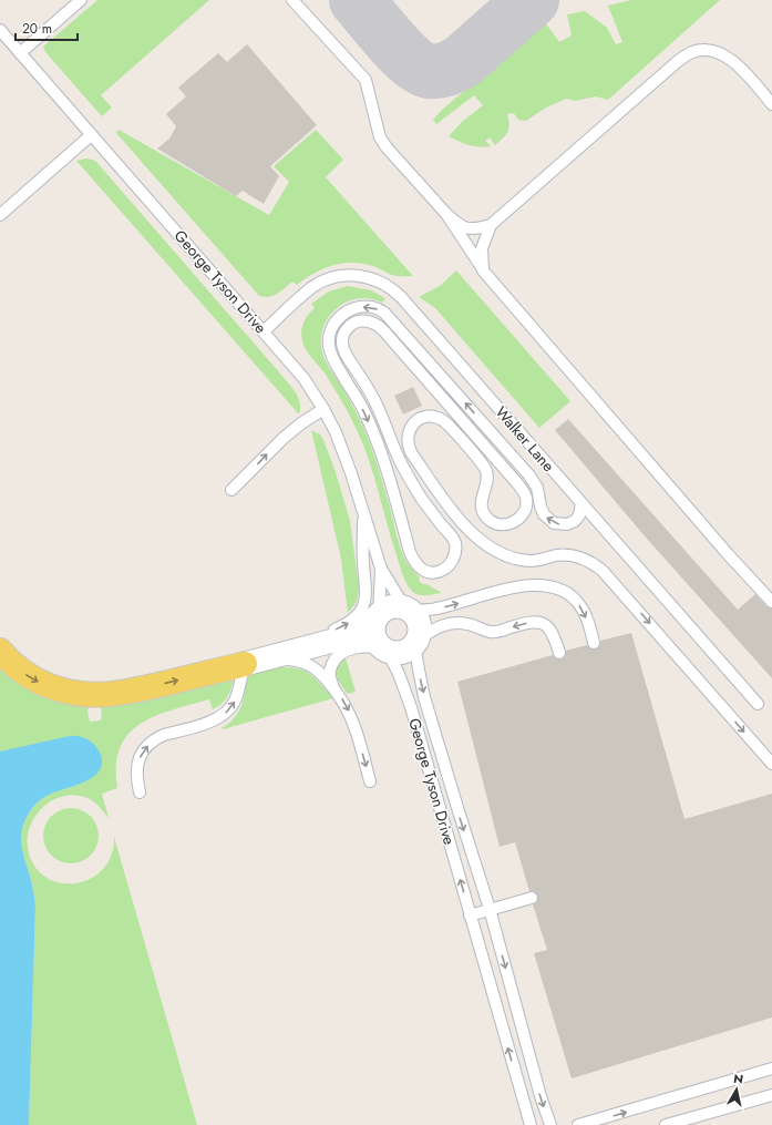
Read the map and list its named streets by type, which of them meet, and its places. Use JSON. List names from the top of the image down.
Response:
{
  "streets": {
    "lane": ["George Tyson Drive", "Walker Lane"]
  },
  "crossings": [
    ["George Tyson Drive", "Walker Lane"]
  ],
  "scale_bar": "20 m",
  "north": "top"
}
